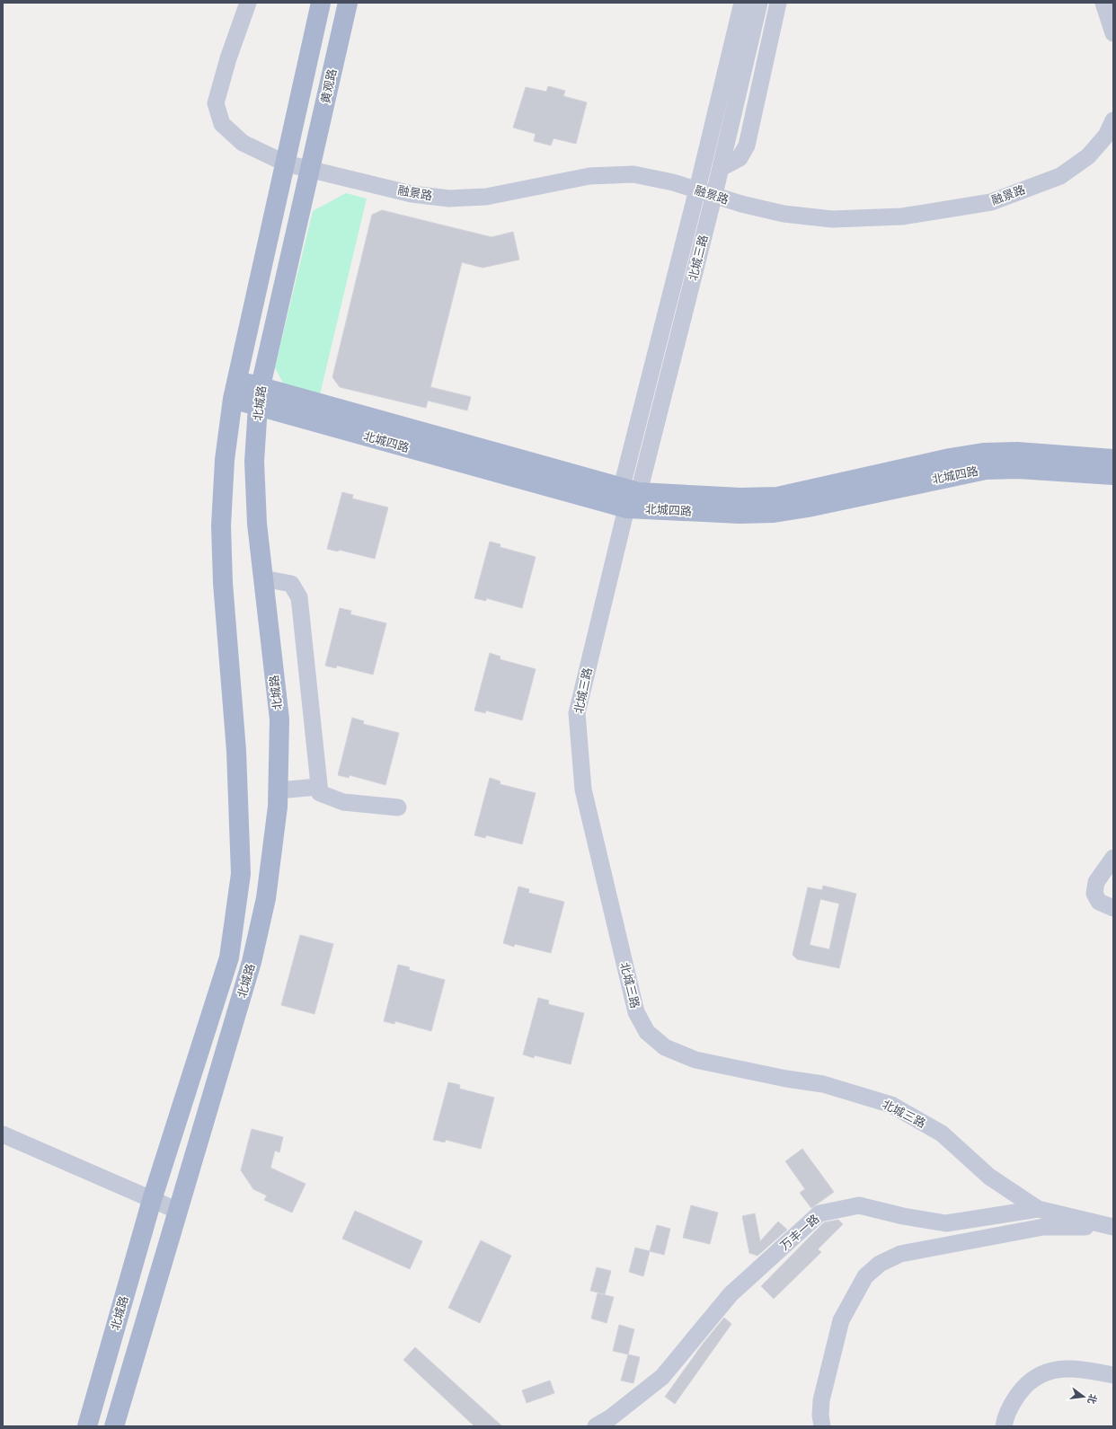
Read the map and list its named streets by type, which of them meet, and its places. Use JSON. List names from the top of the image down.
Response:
{
  "streets": {
    "main road": ["黄观路", "北城路", "北城四路"],
    "street": ["融景路", "北城三路", "万丰一路"]
  },
  "crossings": [
    ["黄观路", "融景路"],
    ["黄观路", "北城路"],
    ["融景路", "北城三路"],
    ["融景路", "北城路"],
    ["北城三路", "北城四路"],
    ["北城三路", "万丰一路"],
    ["北城路", "北城四路"]
  ],
  "north": "right"
}
